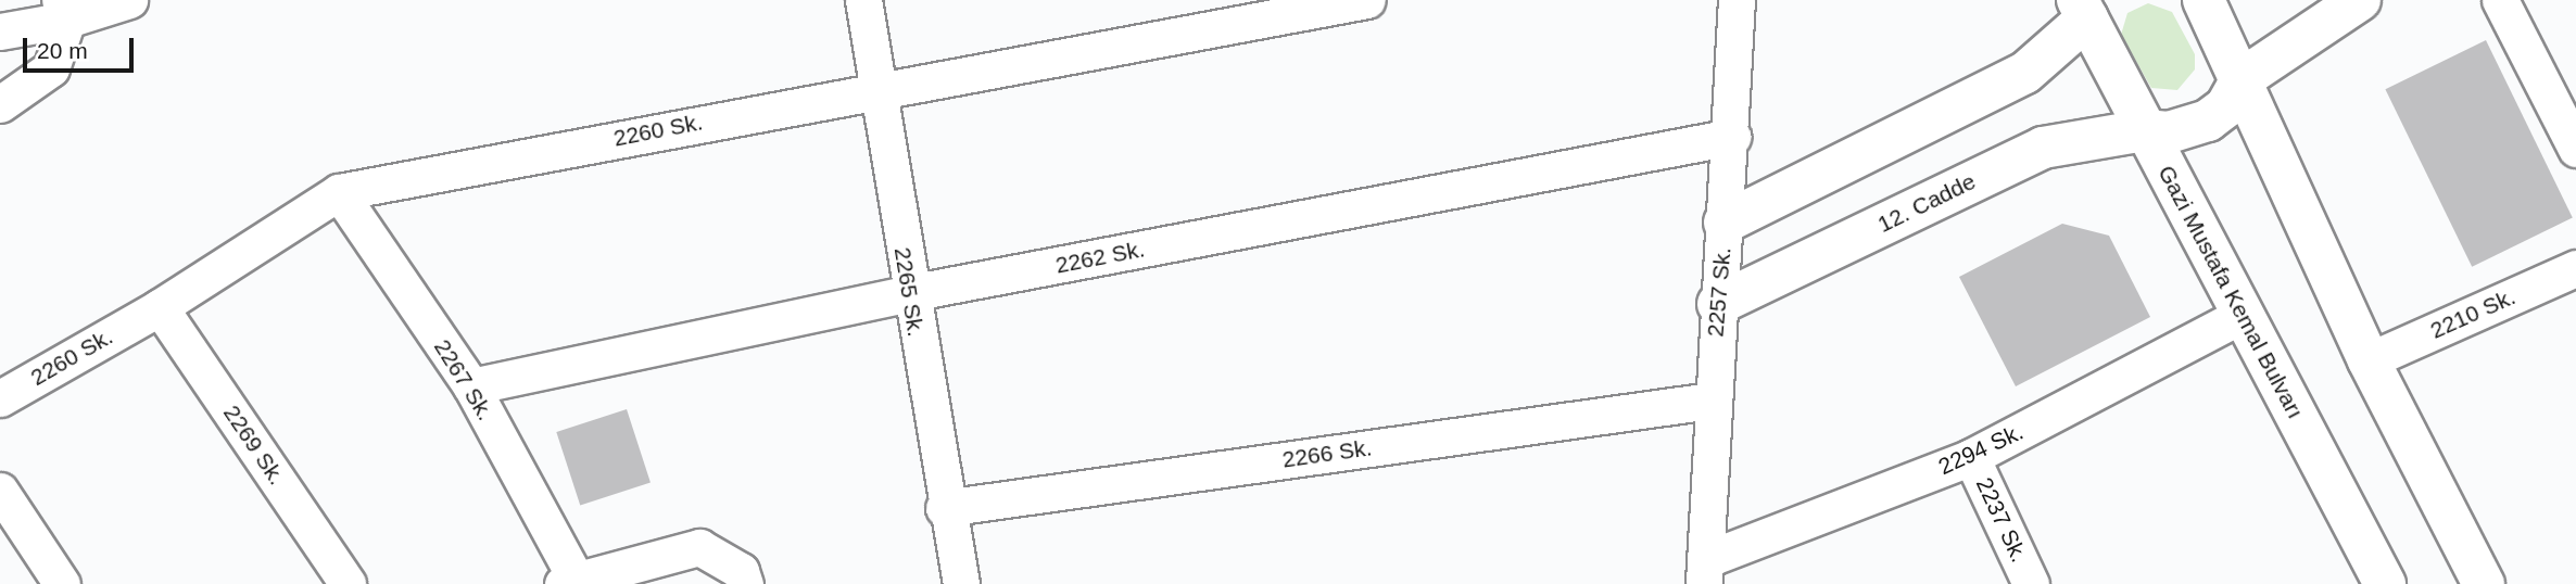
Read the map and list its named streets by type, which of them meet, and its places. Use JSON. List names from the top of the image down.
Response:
{
  "streets": {
    "main road": ["12. Cadde", "Gazi Mustafa Kemal Bulvarı"],
    "street": [
      "2260 Sk.",
      "2262 Sk.",
      "2265 Sk.",
      "2257 Sk.",
      "2210 Sk.",
      "2267 Sk.",
      "2269 Sk.",
      "2294 Sk.",
      "2266 Sk.",
      "2237 Sk."
    ]
  },
  "crossings": [
    ["2260 Sk.", "2265 Sk."],
    ["2260 Sk.", "2267 Sk."],
    ["2260 Sk.", "2269 Sk."],
    ["12. Cadde", "2257 Sk."],
    ["12. Cadde", "Gazi Mustafa Kemal Bulvarı"],
    ["2262 Sk.", "2265 Sk."],
    ["2262 Sk.", "2257 Sk."],
    ["2262 Sk.", "2267 Sk."],
    ["2265 Sk.", "2266 Sk."],
    ["2257 Sk.", "2294 Sk."],
    ["2257 Sk.", "2266 Sk."],
    ["Gazi Mustafa Kemal Bulvarı", "2294 Sk."],
    ["2294 Sk.", "2237 Sk."]
  ],
  "scale_bar": "20 m"
}
